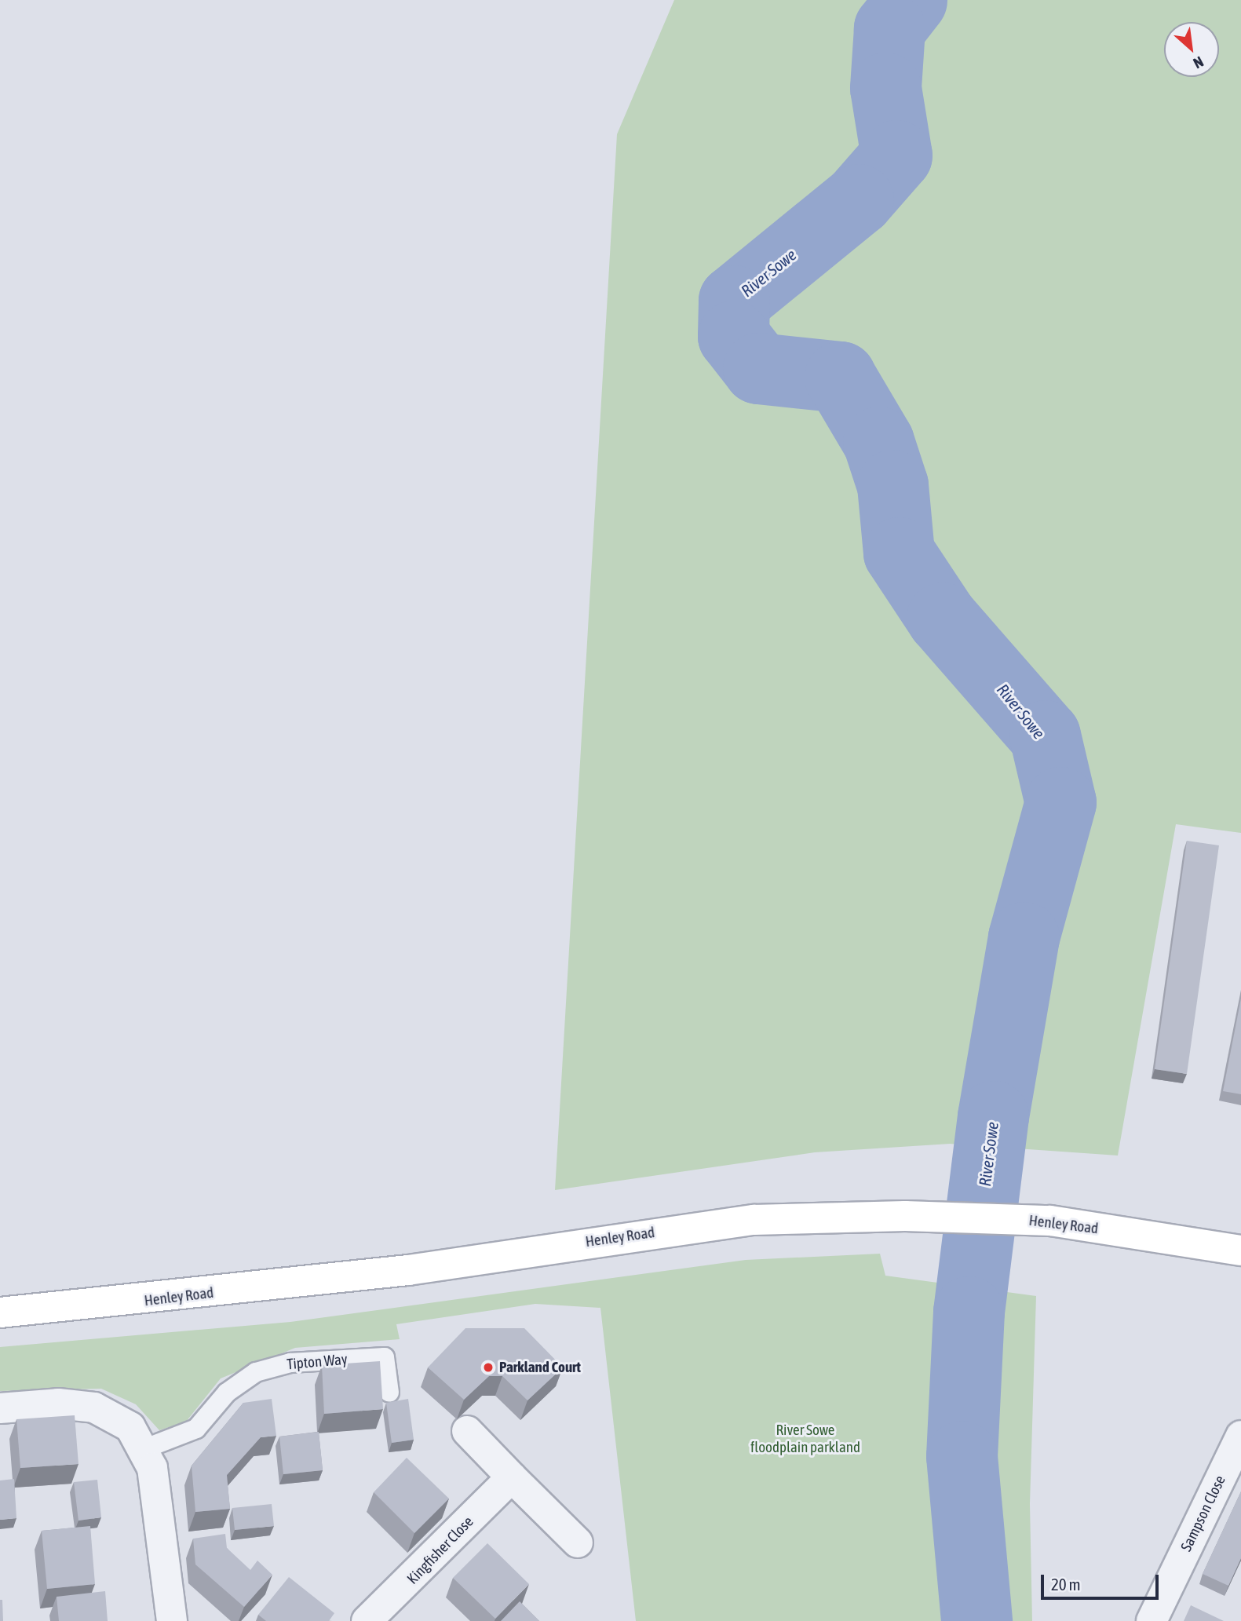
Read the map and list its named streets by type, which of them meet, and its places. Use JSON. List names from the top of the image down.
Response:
{
  "streets": {
    "main road": ["Henley Road"],
    "street": ["Sampson Close", "Kingfisher Close"],
    "lane": ["Tipton Way"]
  },
  "water": ["River Sowe"],
  "parks": ["River Sowe floodplain parkland"],
  "places": ["Parkland Court"],
  "scale_bar": "20 m",
  "north": "bottom right"
}
